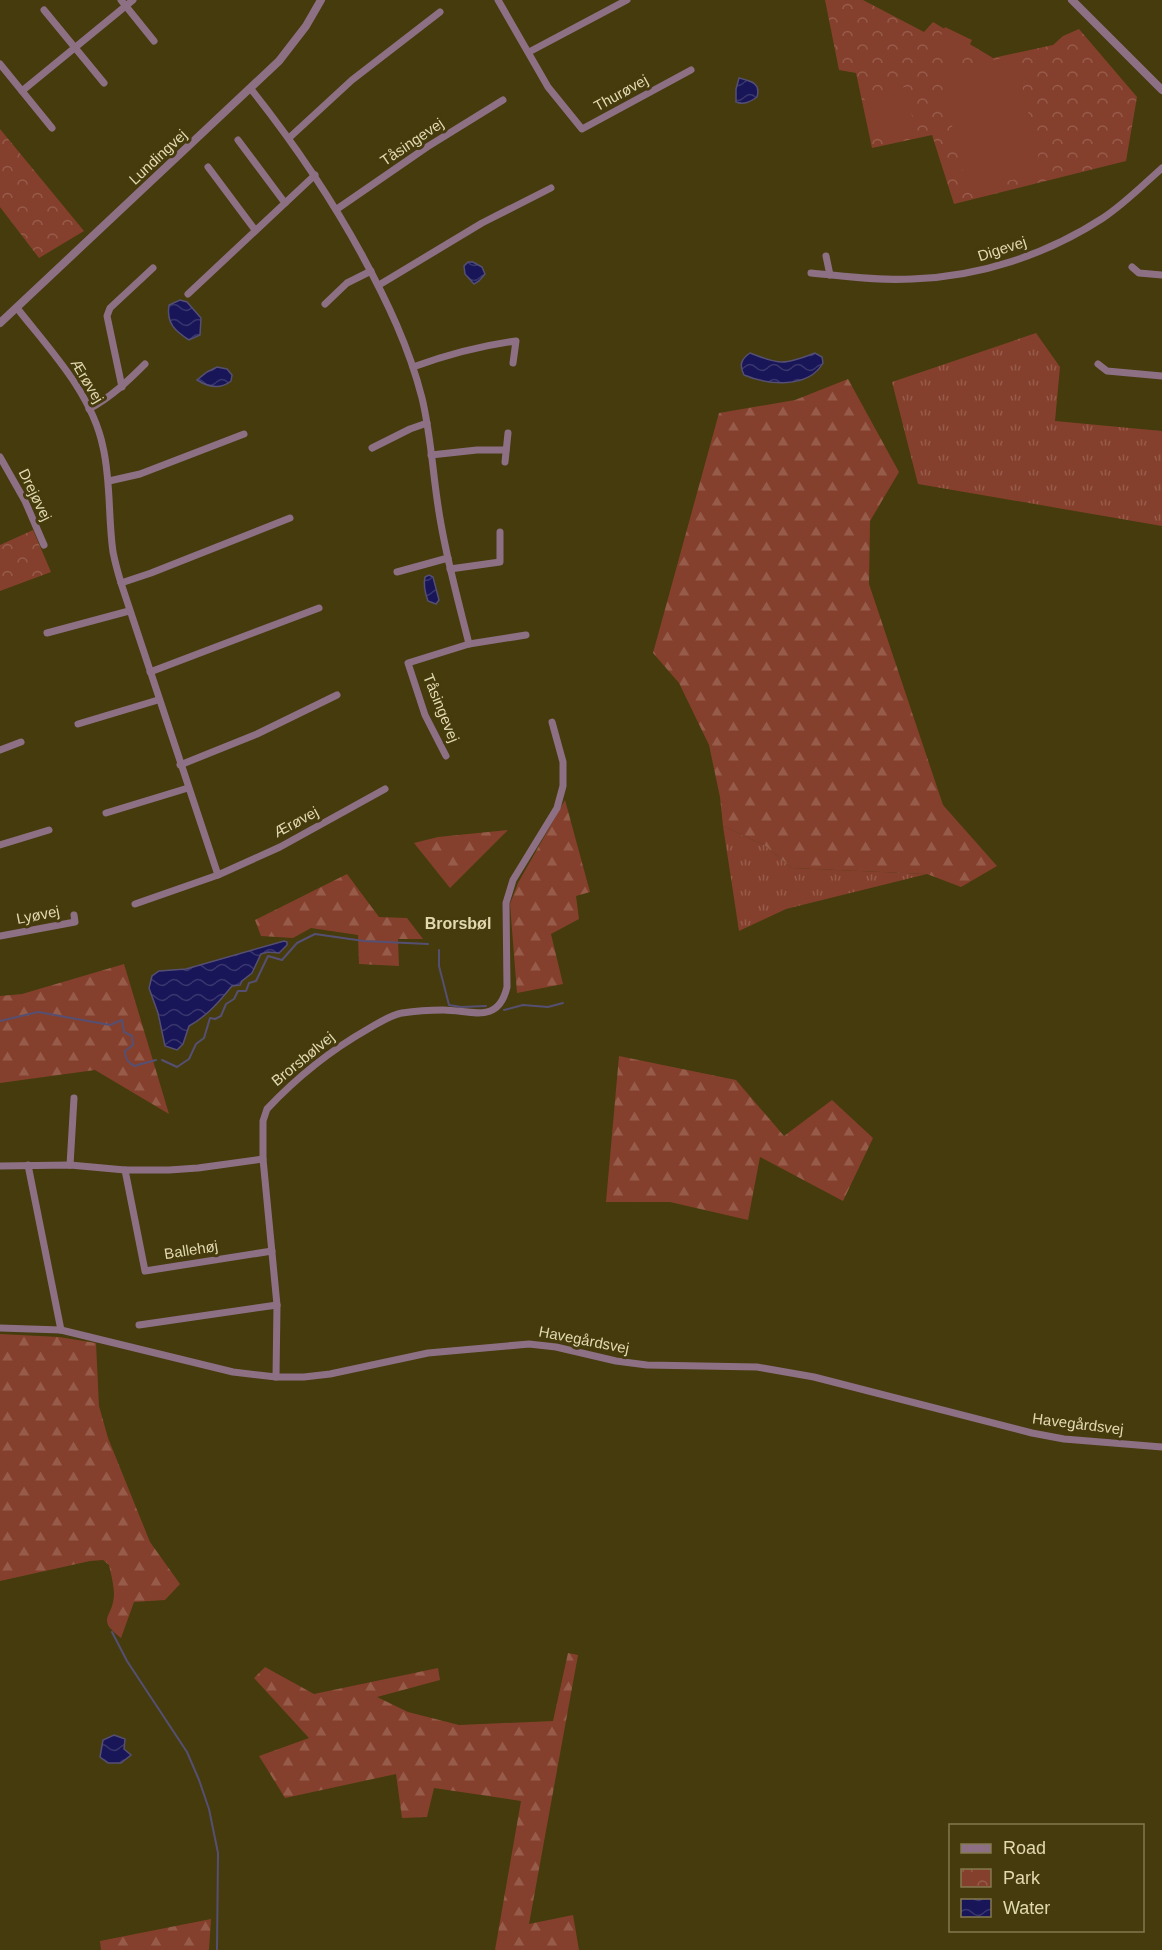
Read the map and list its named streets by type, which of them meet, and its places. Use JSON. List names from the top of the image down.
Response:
{
  "streets": {
    "street": [
      "Thurøvej",
      "Tåsingevej",
      "Lundingvej",
      "Digevej",
      "Ærøvej",
      "Drejøvej",
      "Lyøvej",
      "Brorsbølvej",
      "Ballehøj",
      "Havegårdsvej"
    ]
  },
  "crossings": [
    ["Lundingvej", "Ærøvej"],
    ["Brorsbølvej", "Ballehøj"],
    ["Brorsbølvej", "Havegårdsvej"]
  ],
  "districts": ["Brorsbøl"],
  "legend": ["Road", "Park", "Water"]
}
